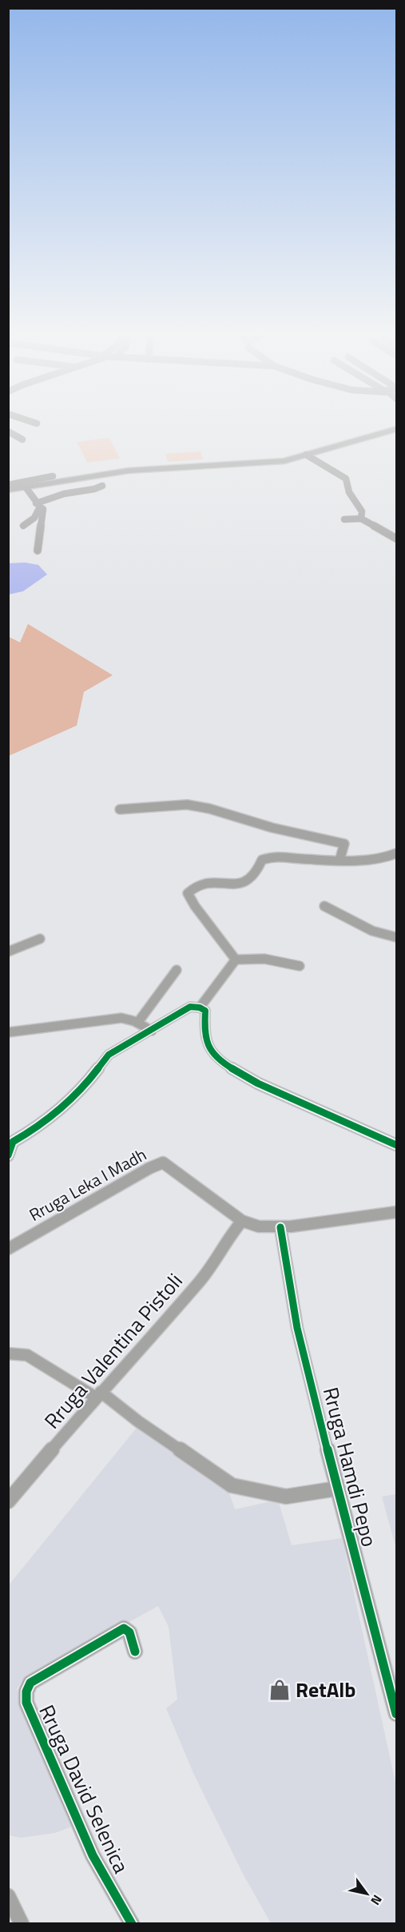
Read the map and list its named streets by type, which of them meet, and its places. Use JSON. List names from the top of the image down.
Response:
{
  "streets": {
    "street": [
      "Rruga Leka I Madh",
      "Rruga Valentina Pistoli",
      "Rruga Hamdi Pepo",
      "Rruga David Selenica"
    ]
  },
  "crossings": [
    ["Rruga Leka I Madh", "Rruga Valentina Pistoli"],
    ["Rruga Leka I Madh", "Rruga Hamdi Pepo"]
  ],
  "places": {
    "shop": ["RetAlb"]
  },
  "north": "bottom right"
}
